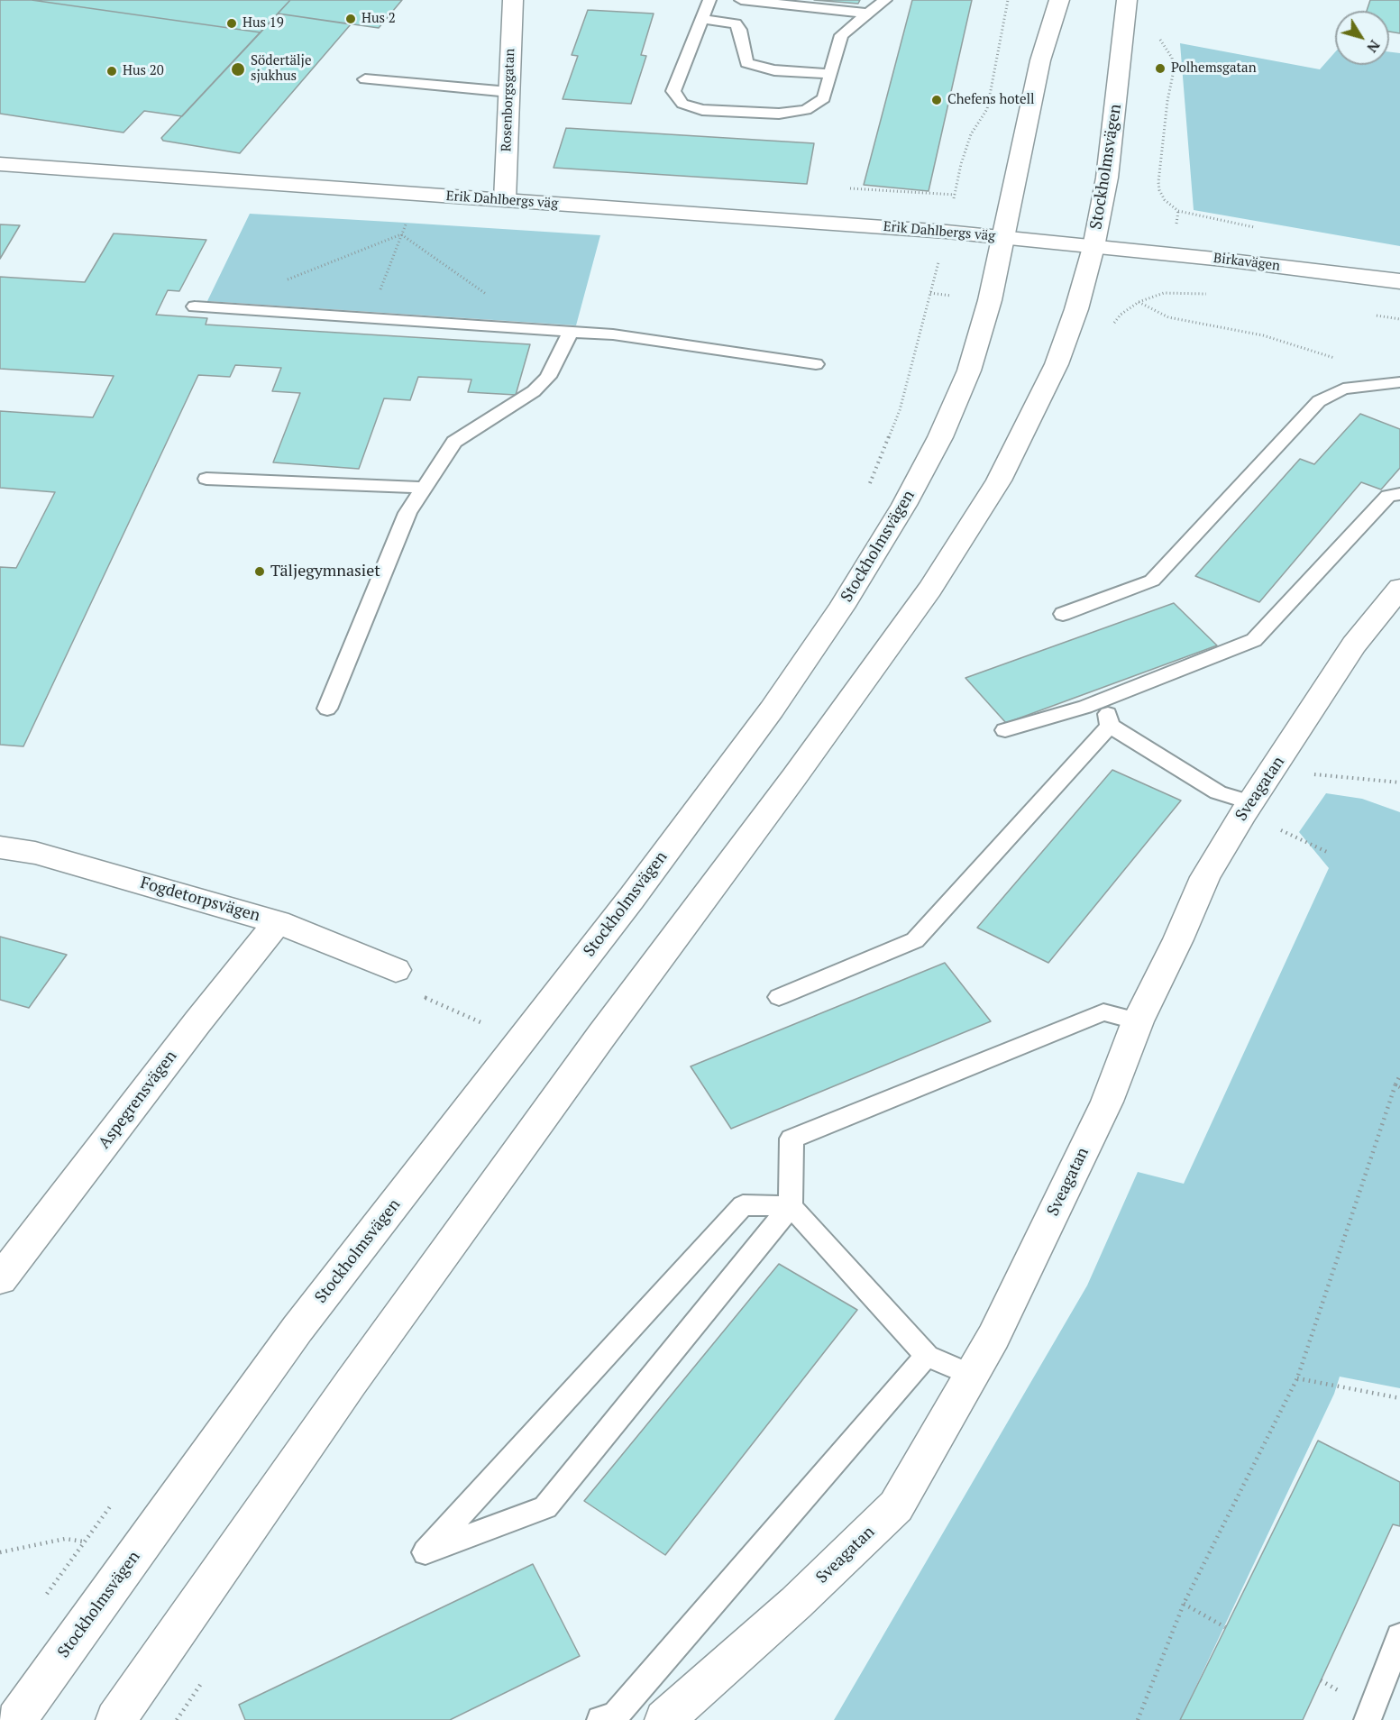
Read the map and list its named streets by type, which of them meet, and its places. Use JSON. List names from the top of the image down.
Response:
{
  "streets": {
    "main road": [
      "Rosenborgsgatan",
      "Stockholmsvägen",
      "Erik Dahlbergs väg",
      "Birkavägen",
      "Sveagatan",
      "Fogdetorpsvägen",
      "Aspegrensvägen"
    ]
  },
  "crossings": [
    ["Rosenborgsgatan", "Erik Dahlbergs väg"],
    ["Stockholmsvägen", "Erik Dahlbergs väg"],
    ["Stockholmsvägen", "Birkavägen"],
    ["Erik Dahlbergs väg", "Birkavägen"],
    ["Fogdetorpsvägen", "Aspegrensvägen"]
  ],
  "places": [
    "Hus 2",
    "Hus 19",
    "Polhemsgatan",
    "Södertälje sjukhus",
    "Hus 20",
    "Chefens hotell",
    "Täljegymnasiet"
  ],
  "north": "bottom right"
}
